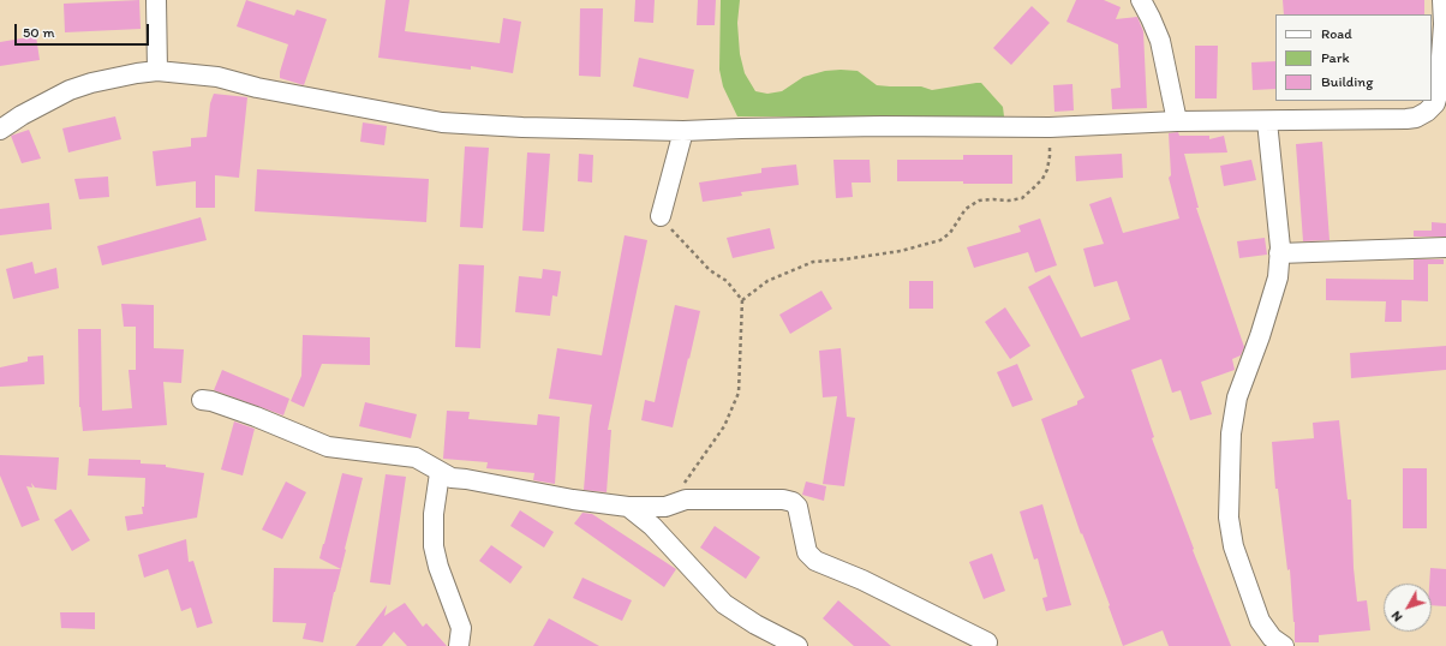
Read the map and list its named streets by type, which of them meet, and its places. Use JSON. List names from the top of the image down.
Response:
{
  "legend": ["Road", "Park", "Building"],
  "scale_bar": "50 m",
  "north": "bottom left"
}
